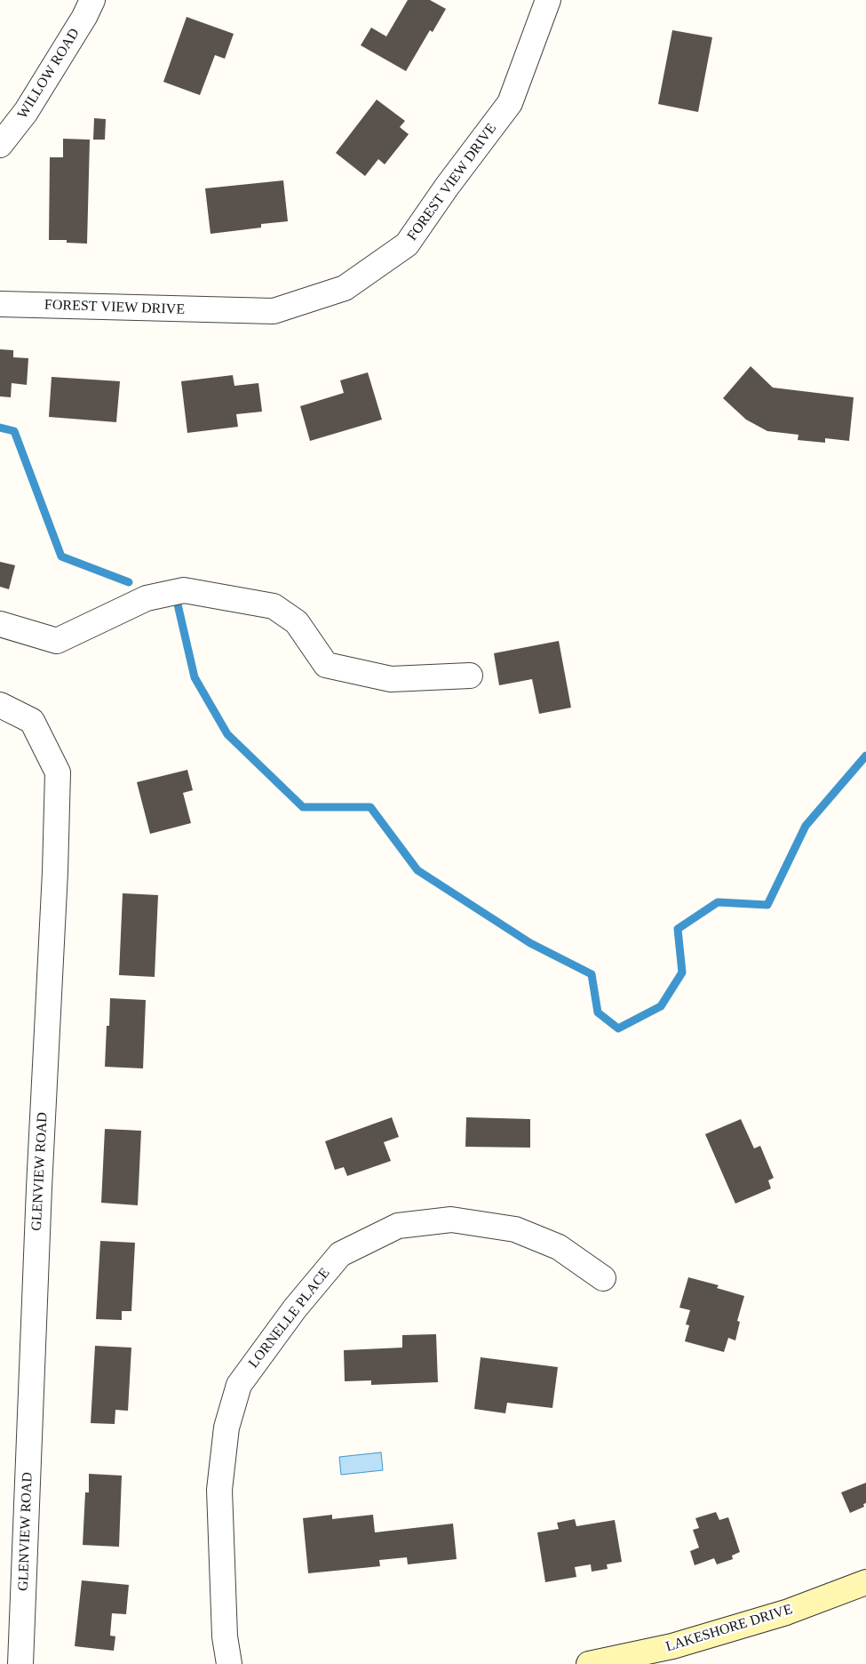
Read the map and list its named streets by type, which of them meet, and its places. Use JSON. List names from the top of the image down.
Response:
{
  "streets": {
    "street": [
      "WILLOW ROAD",
      "FOREST VIEW DRIVE",
      "GLENVIEW ROAD",
      "LORNELLE PLACE",
      "LAKESHORE DRIVE"
    ]
  }
}
